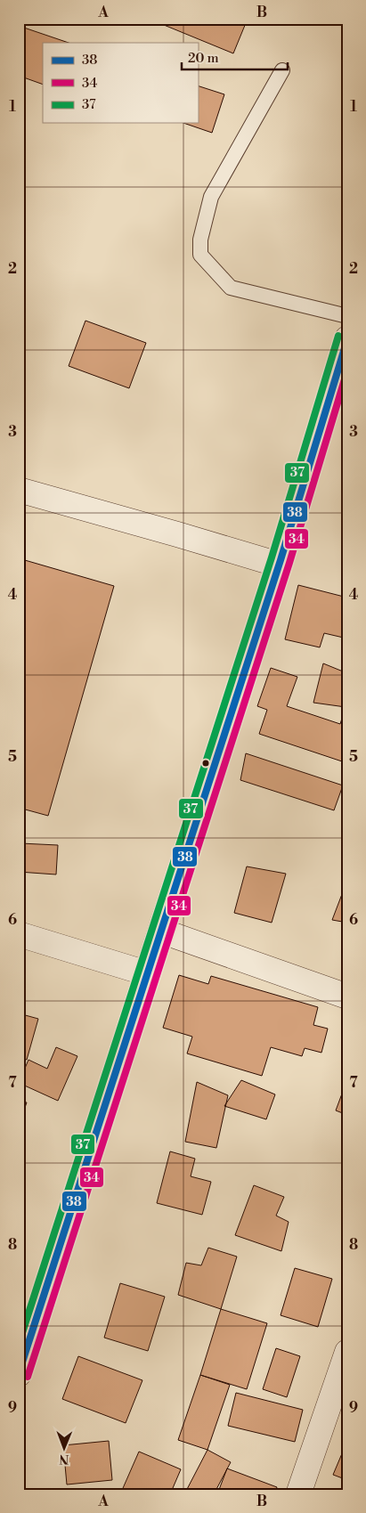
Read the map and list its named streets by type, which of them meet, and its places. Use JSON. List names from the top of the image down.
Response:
{
  "lines": ["transit line 37", "transit line 38", "transit line 34"],
  "legend": ["38", "34", "37"],
  "scale_bar": "20 m",
  "north": "bottom",
  "grid": {
    "columns": ["A", "B"],
    "rows": [
      "1",
      "2",
      "3",
      "4",
      "5",
      "6",
      "7",
      "8",
      "9"
    ]
  }
}
